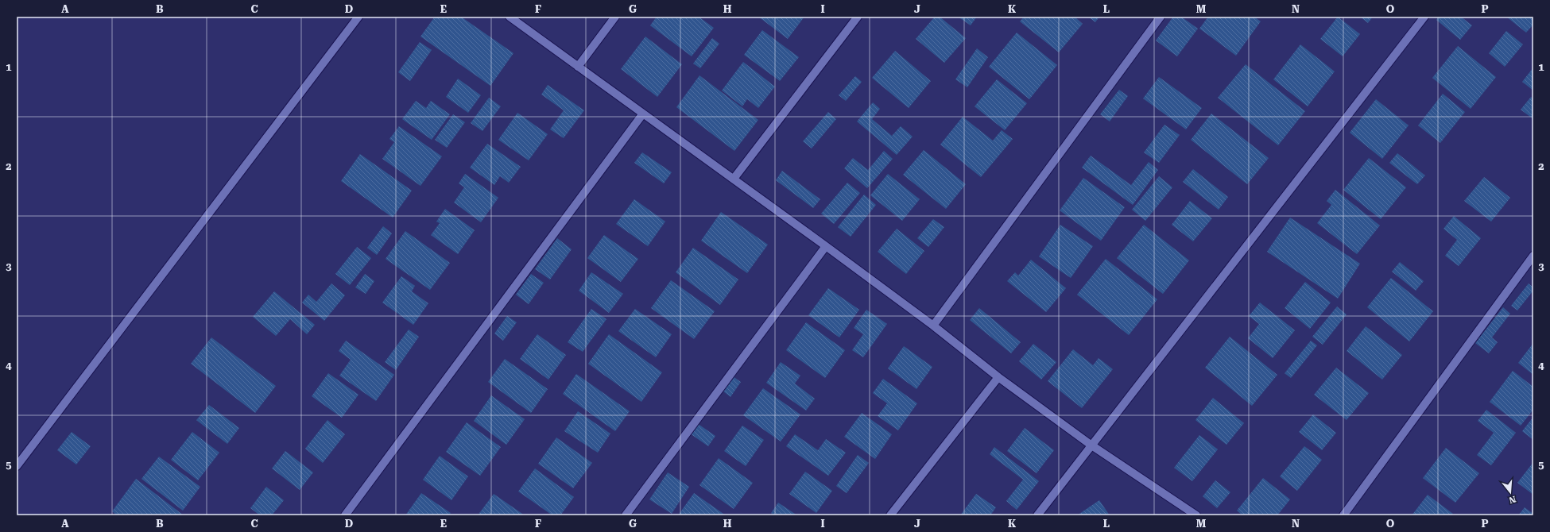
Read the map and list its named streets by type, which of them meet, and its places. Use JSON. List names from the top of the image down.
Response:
{
  "north": "bottom",
  "grid": {
    "columns": [
      "A",
      "B",
      "C",
      "D",
      "E",
      "F",
      "G",
      "H",
      "I",
      "J",
      "K",
      "L",
      "M",
      "N",
      "O",
      "P"
    ],
    "rows": [
      "1",
      "2",
      "3",
      "4",
      "5"
    ]
  }
}
